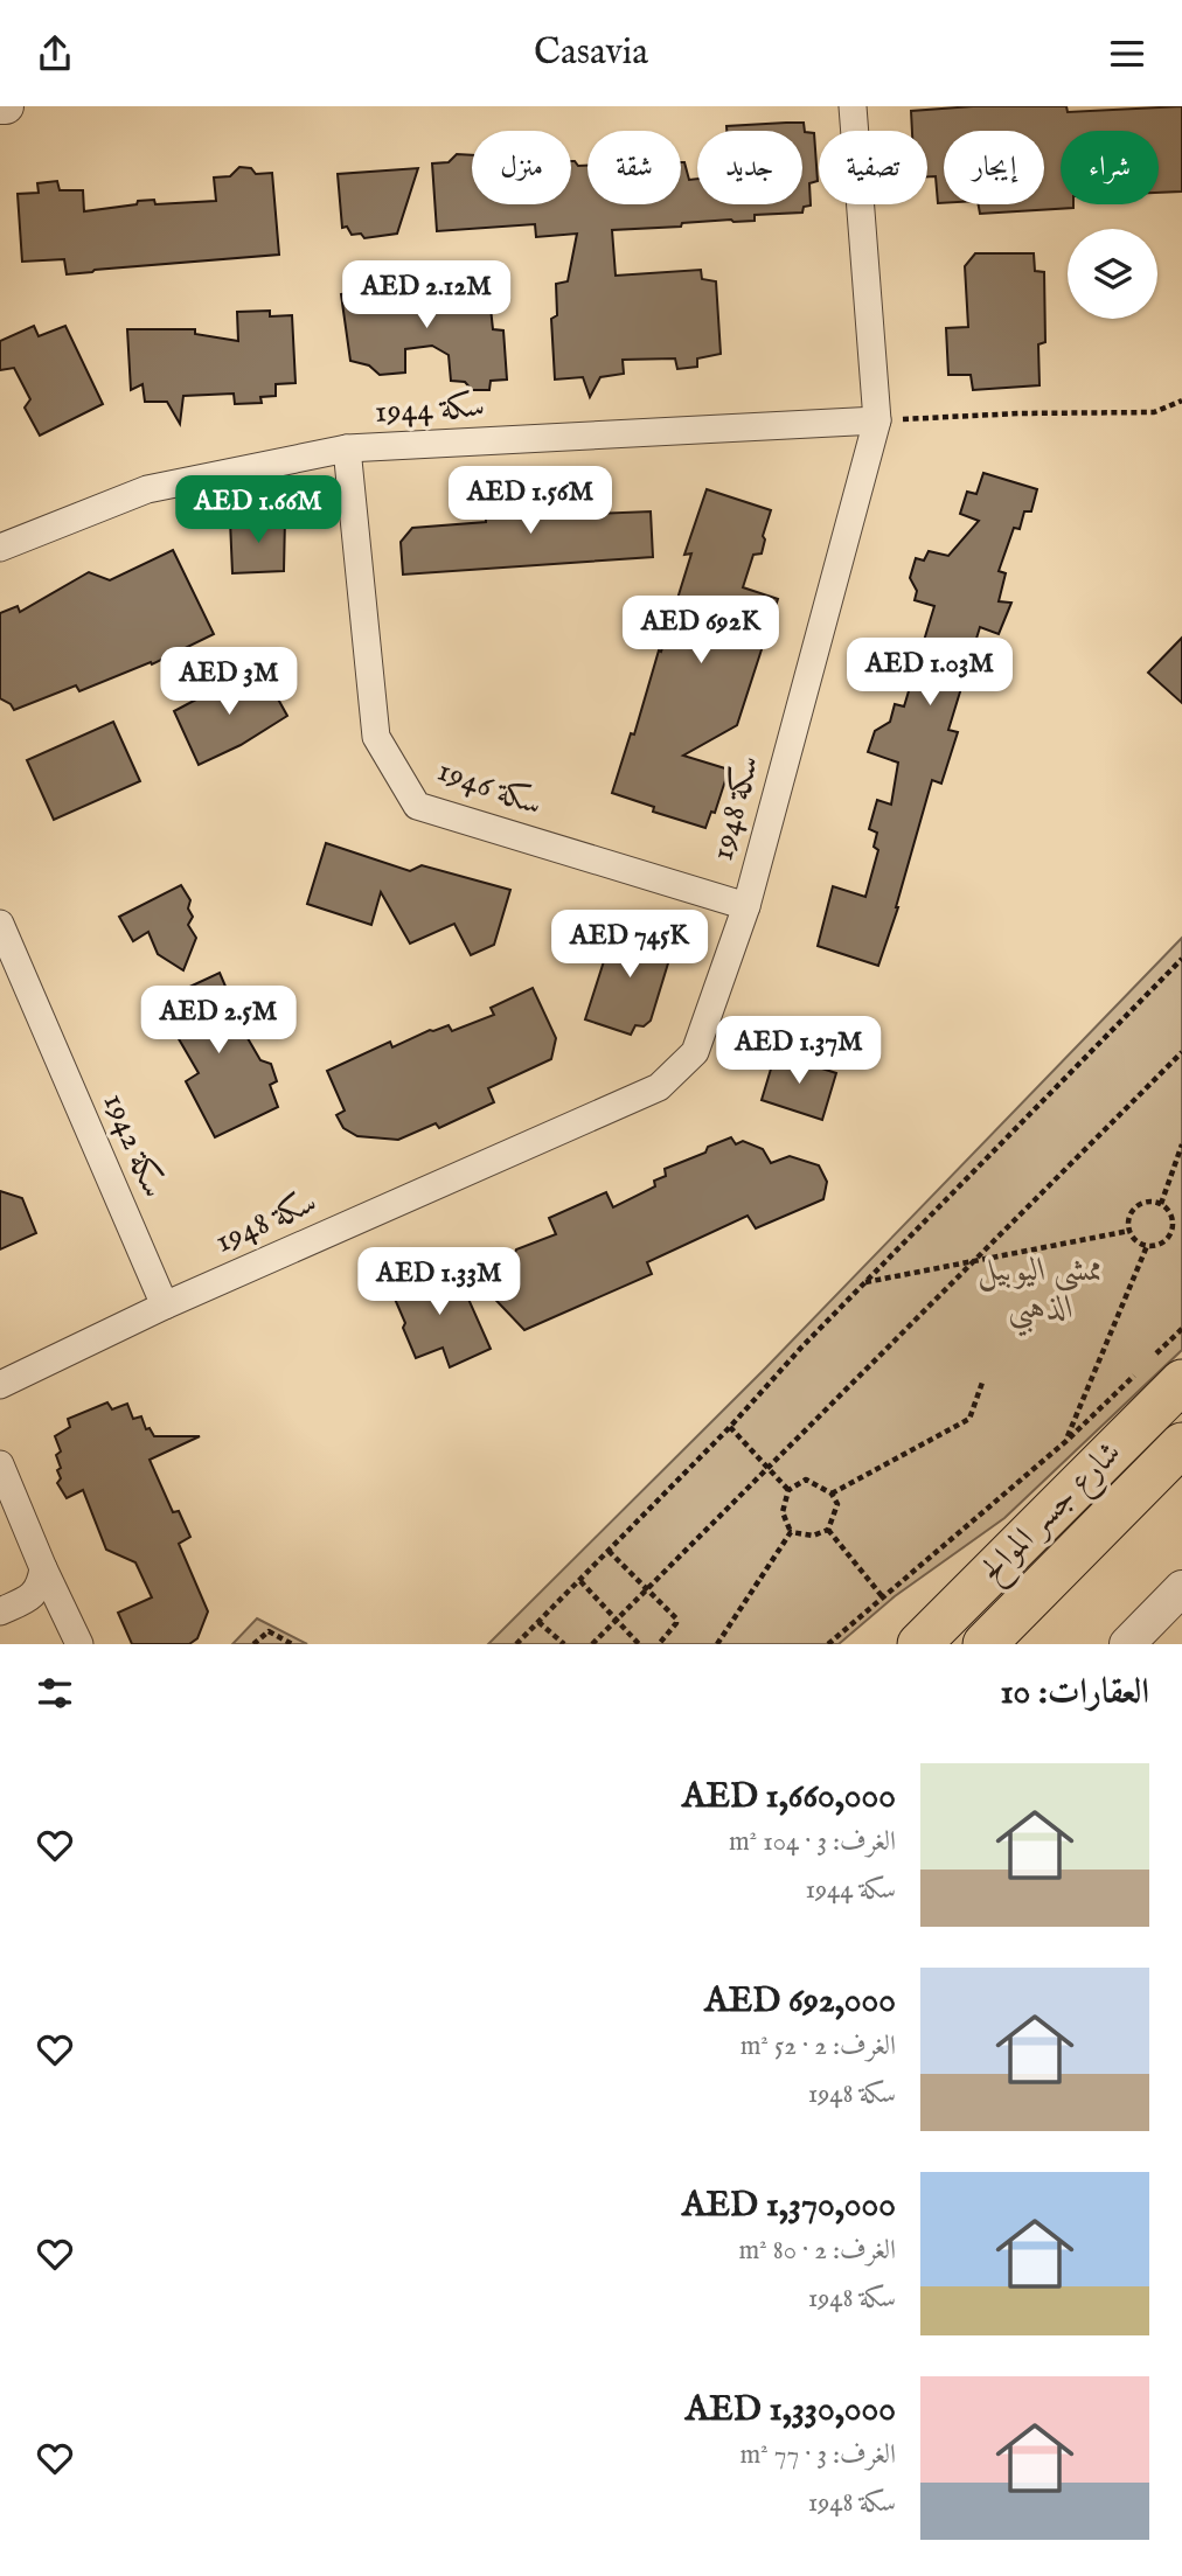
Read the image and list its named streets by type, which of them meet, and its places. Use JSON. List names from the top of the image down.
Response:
{
  "streets": {
    "main road": ["شارع جسر الموالح"],
    "street": [
      "سكة 1944",
      "سكة 1946",
      "سكة 1948",
      "سكة 1942"
    ]
  },
  "crossings": [
    ["سكة 1944", "سكة 1946"],
    ["سكة 1944", "سكة 1948"],
    ["سكة 1946", "سكة 1948"],
    ["سكة 1948", "سكة 1942"]
  ],
  "parks": ["ممشى اليوبيل الذهبي"],
  "page": {
    "header": "Casavia",
    "chip": [
      "شراء",
      "إيجار",
      "تصفية",
      "جديد",
      "شقة",
      "منزل"
    ],
    "price": [
      "AED 2.12M",
      "AED 1.56M",
      "AED 1.66M",
      "AED 692K",
      "AED 1.03M",
      "AED 3M",
      "AED 745K",
      "AED 2.5M",
      "AED 1.37M",
      "AED 1.33M"
    ],
    "heading": "العقارات: 10",
    "list": [
      {
        "name": "AED 1,660,000",
        "note": "الغرف: 3 · 104 m² · سكة 1944"
      },
      {
        "name": "AED 692,000",
        "note": "الغرف: 2 · 52 m² · سكة 1948"
      },
      {
        "name": "AED 1,370,000",
        "note": "الغرف: 2 · 80 m² · سكة 1948"
      },
      {
        "name": "AED 1,330,000",
        "note": "الغرف: 3 · 77 m² · سكة 1948"
      }
    ]
  }
}
